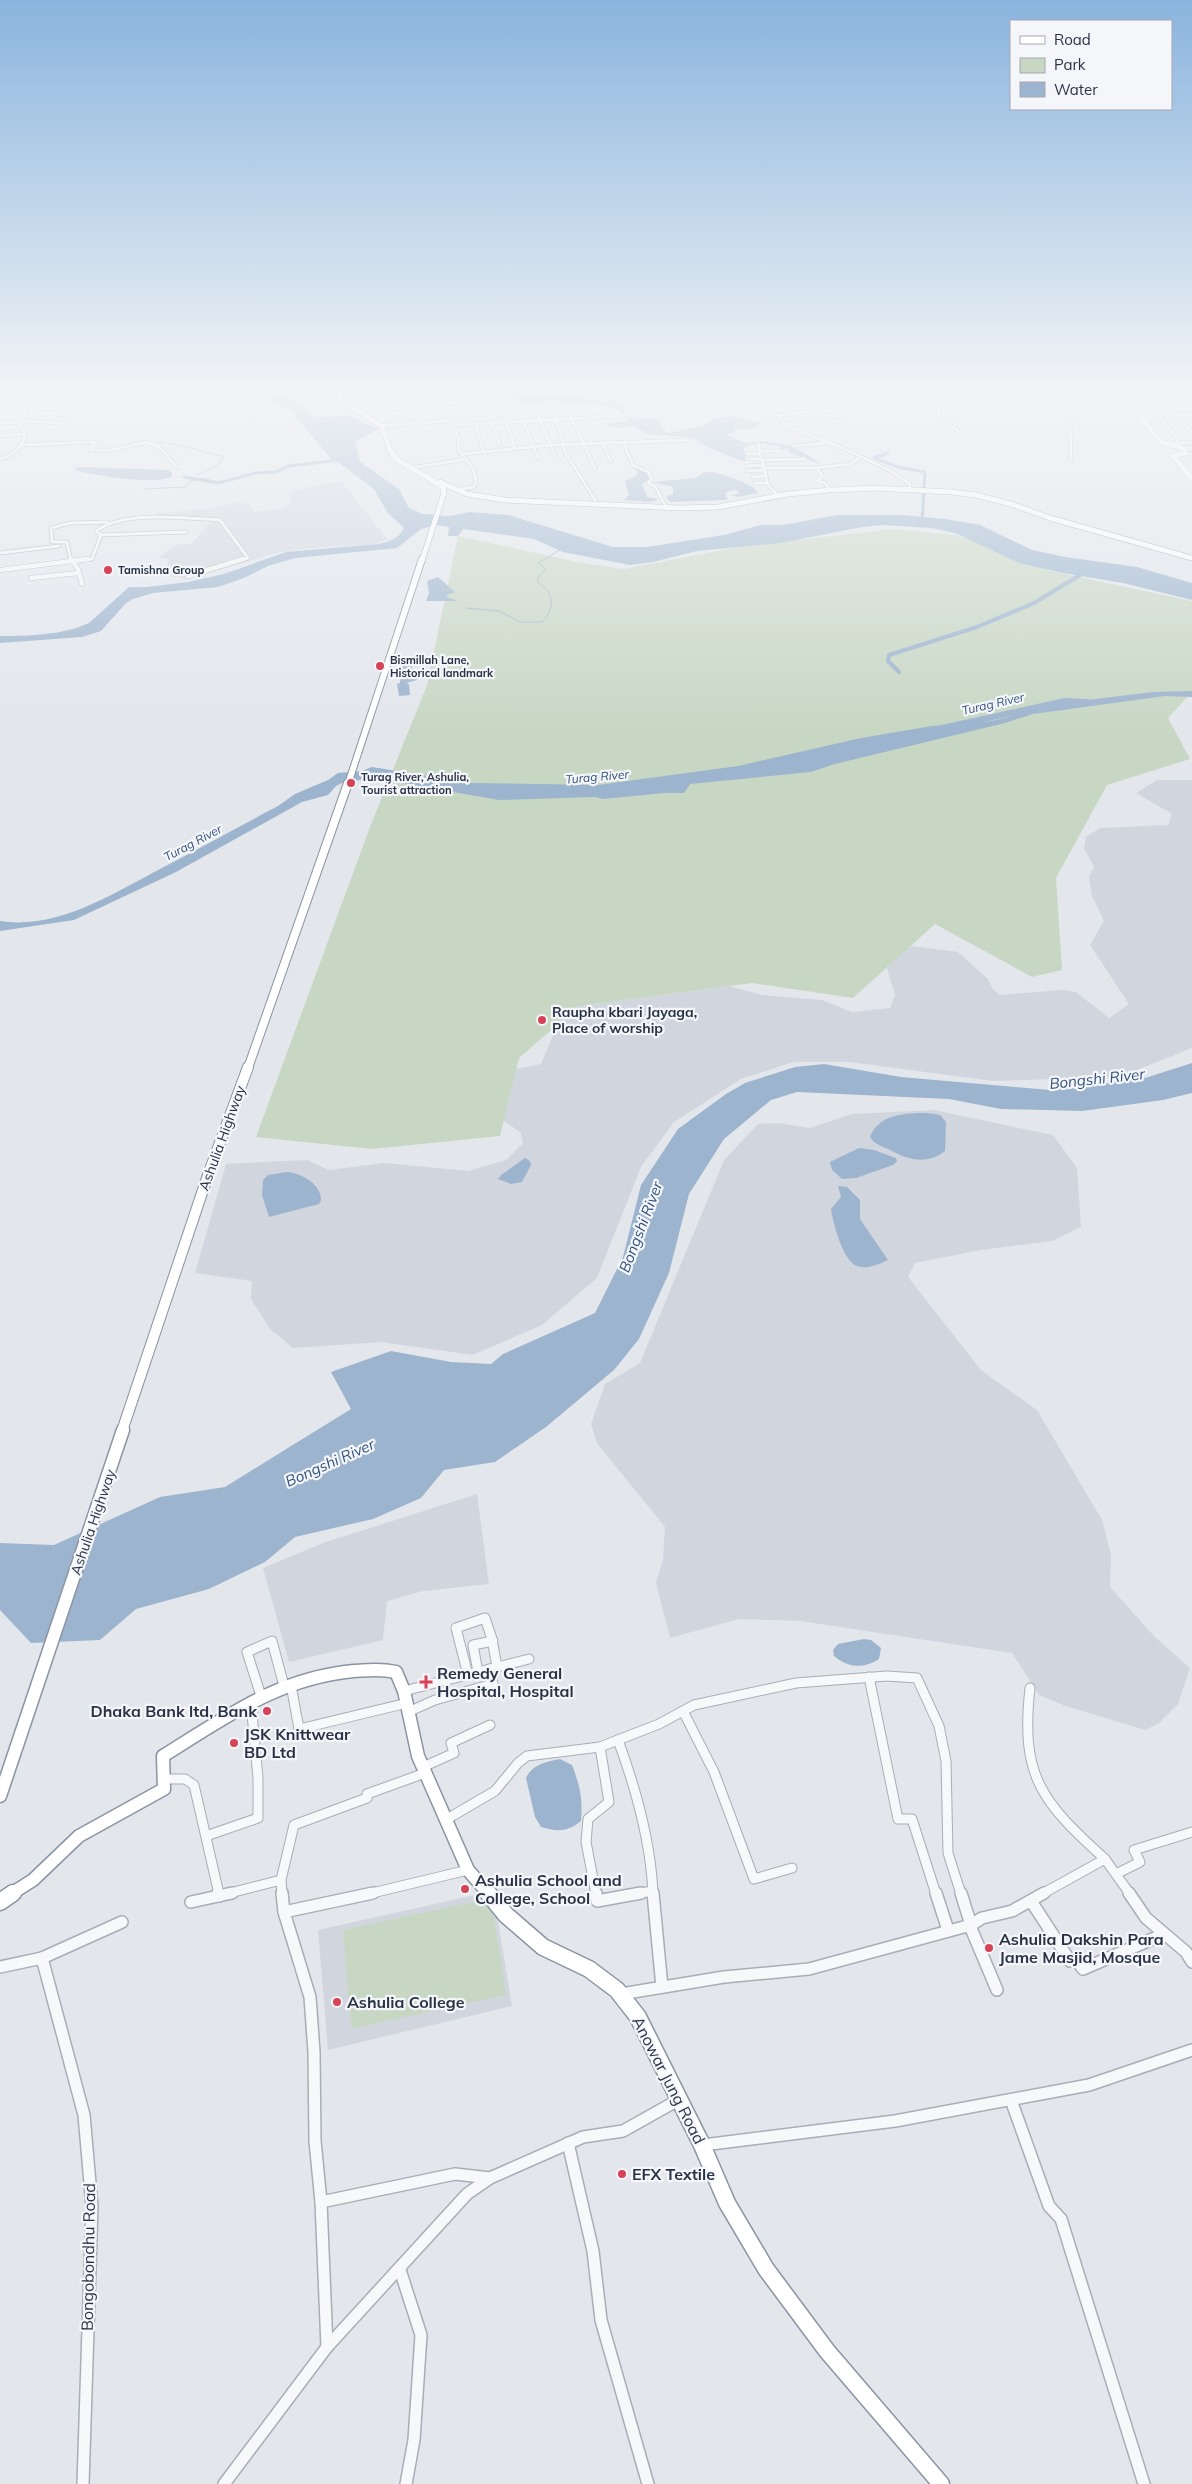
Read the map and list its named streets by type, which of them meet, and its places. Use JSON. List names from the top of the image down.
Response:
{
  "streets": {
    "highway": ["Ashulia Highway", "Anowar Jung Road"],
    "street": ["Bongobondhu Road"]
  },
  "water": ["Turag River", "Bongshi River"],
  "places": {
    "other": [
      "Tamishna Group",
      "Bismillah Lane, Historical landmark",
      "Turag River, Ashulia, Tourist attraction",
      "Raupha kbari Jayaga, Place of worship",
      "Dhaka Bank ltd, Bank",
      "JSK Knittwear BD Ltd",
      "Ashulia School and College, School",
      "Ashulia Dakshin Para Jame Masjid, Mosque",
      "Ashulia College",
      "EFX Textile"
    ],
    "health": ["Remedy General Hospital, Hospital"]
  },
  "legend": ["Road", "Park", "Water"]
}
